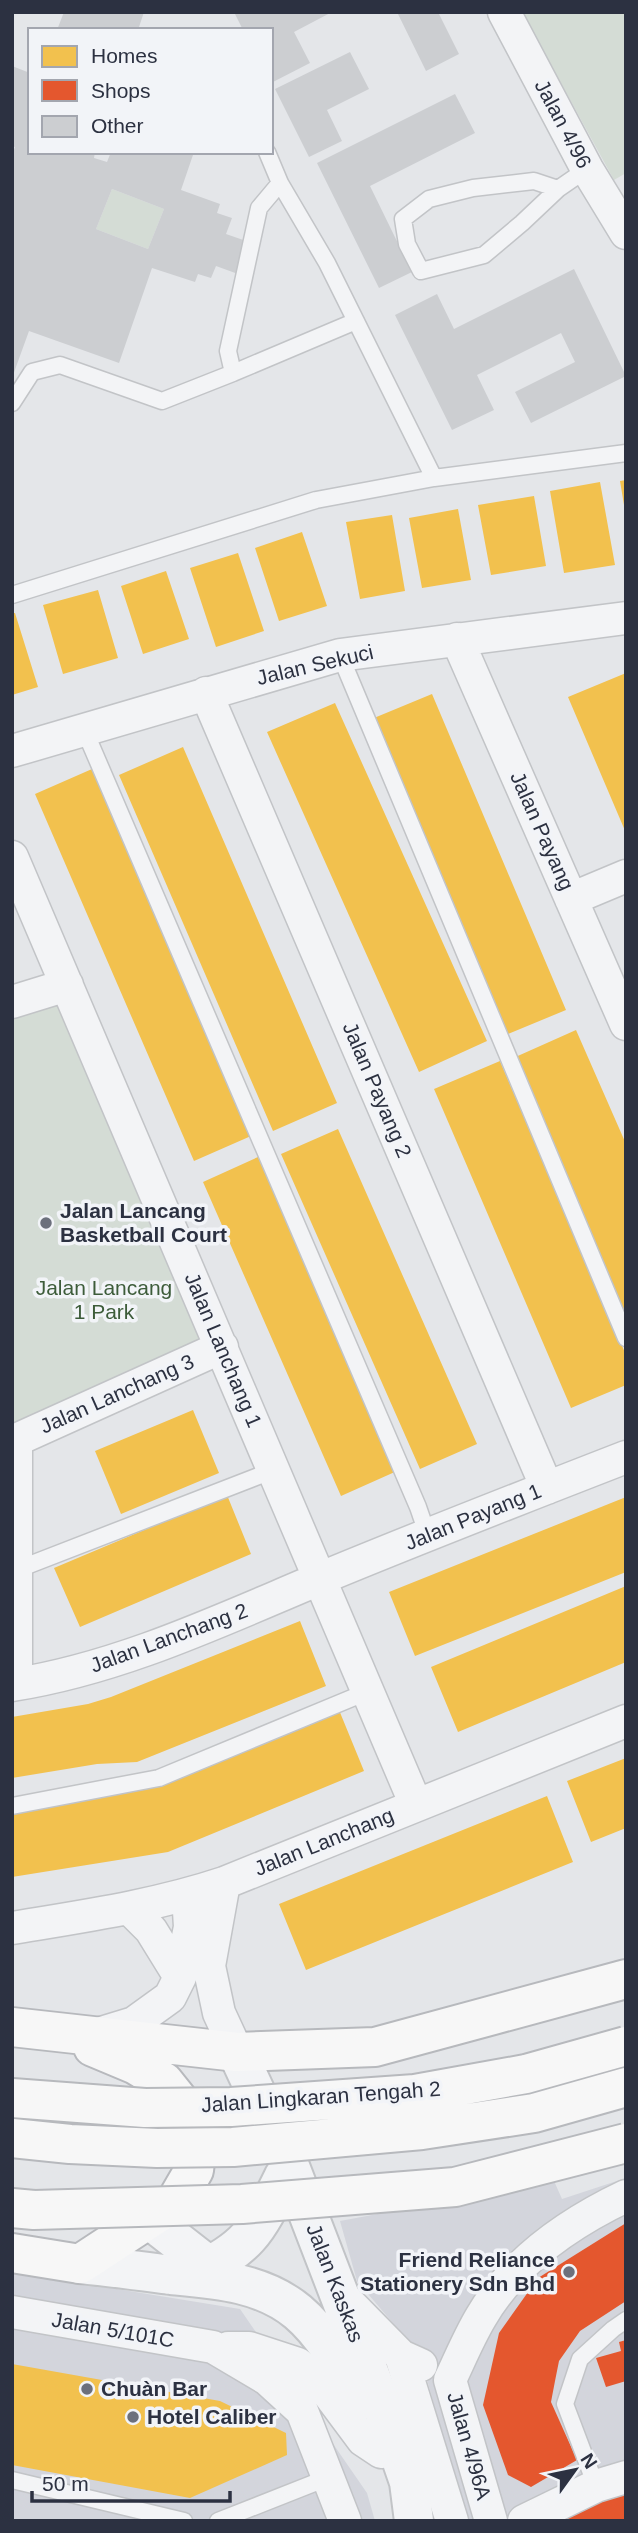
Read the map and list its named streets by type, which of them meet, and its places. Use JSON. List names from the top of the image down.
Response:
{
  "streets": {
    "highway": ["Jalan Lingkaran Tengah 2"],
    "street": [
      "Jalan 4/96",
      "Jalan Sekuci",
      "Jalan Payang",
      "Jalan Payang 2",
      "Jalan Lanchang 1",
      "Jalan Lanchang 3",
      "Jalan Payang 1",
      "Jalan Lanchang 2",
      "Jalan Lanchang",
      "Jalan Kaskas",
      "Jalan 5/101C",
      "Jalan 4/96A"
    ]
  },
  "crossings": [
    ["Jalan Sekuci", "Jalan Payang"],
    ["Jalan Sekuci", "Jalan Payang 2"],
    ["Jalan Payang 2", "Jalan Payang 1"],
    ["Jalan Lanchang 1", "Jalan Lanchang 3"],
    ["Jalan Lanchang 1", "Jalan Payang 1"],
    ["Jalan Lanchang 1", "Jalan Lanchang 2"],
    ["Jalan Lanchang 1", "Jalan Lanchang"],
    ["Jalan Payang 1", "Jalan Lanchang 2"]
  ],
  "parks": ["Jalan Lancang 1 Park"],
  "places": [
    "Jalan Lancang Basketball Court",
    "Friend Reliance Stationery Sdn Bhd",
    "Chuàn Bar",
    "Hotel Caliber"
  ],
  "legend": ["Homes", "Shops", "Other"],
  "scale_bar": "50 m",
  "north": "top right"
}
